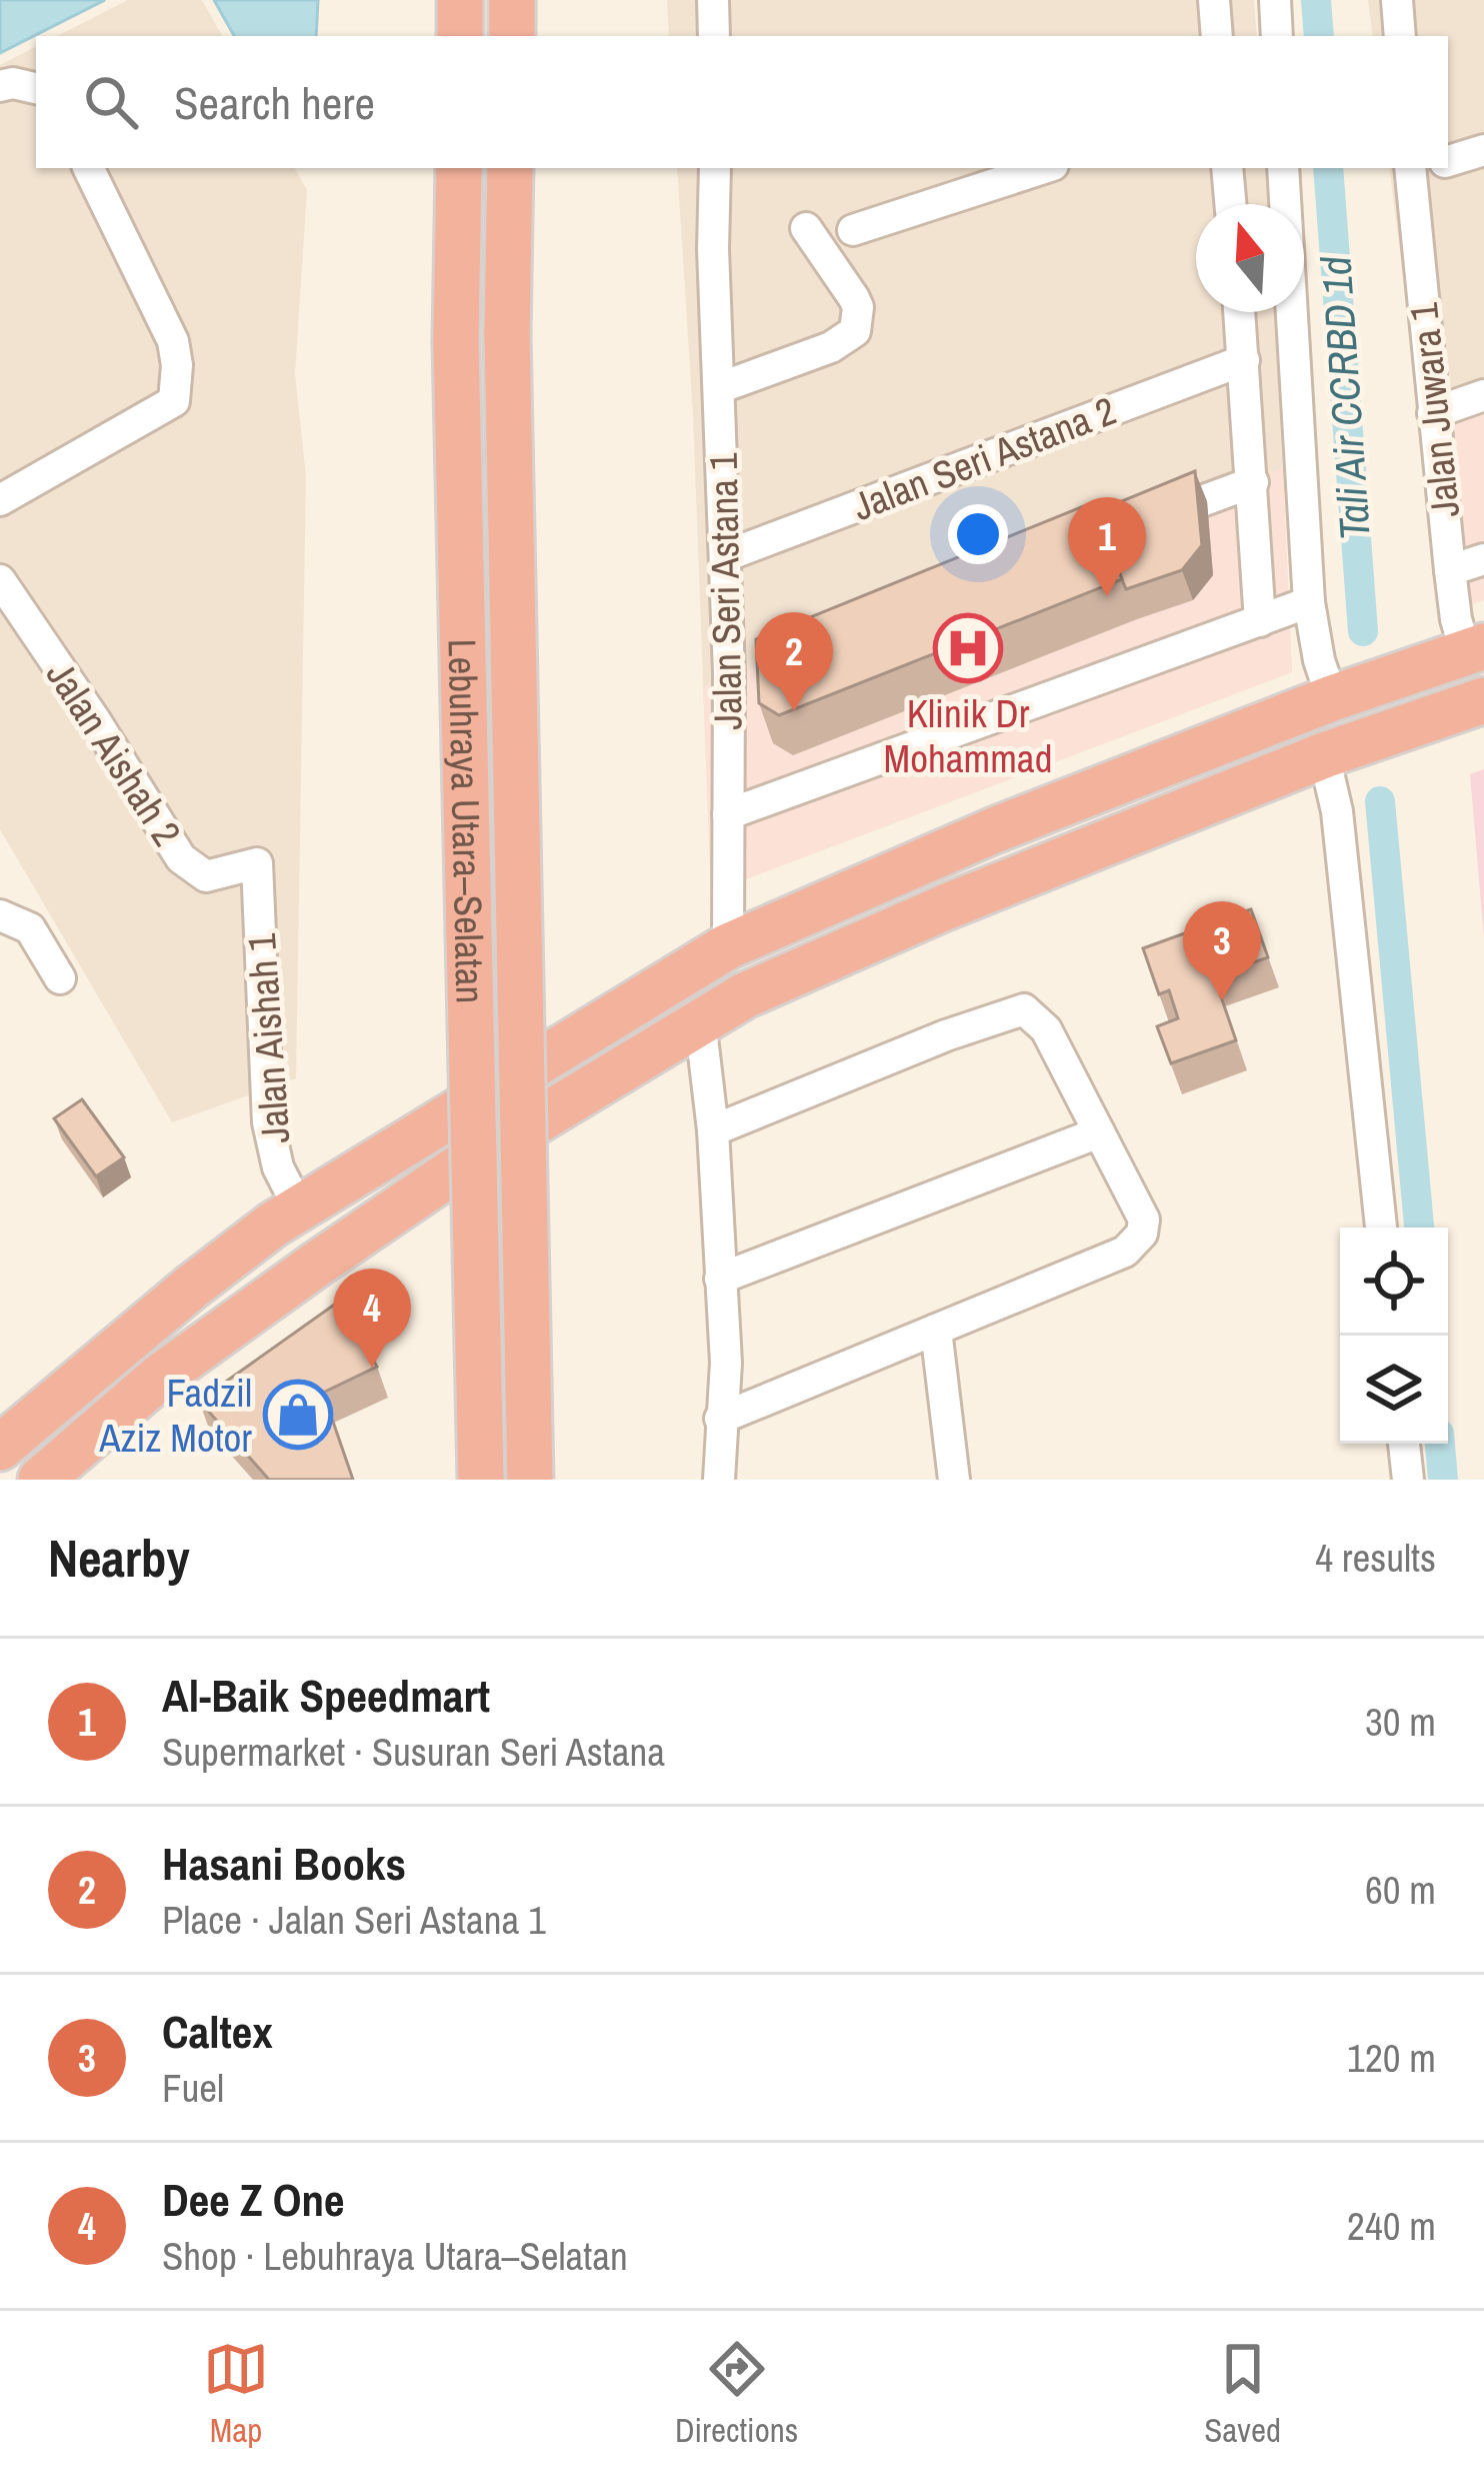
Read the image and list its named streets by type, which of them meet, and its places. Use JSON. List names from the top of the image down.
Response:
{
  "streets": {
    "highway": ["Lebuhraya Utara–Selatan"],
    "street": [
      "Jalan Juwara 1",
      "Jalan Seri Astana 2",
      "Jalan Seri Astana 1",
      "Jalan Aishah 2",
      "Jalan Aishah 1"
    ]
  },
  "crossings": [
    ["Jalan Seri Astana 2", "Jalan Seri Astana 1"],
    ["Jalan Aishah 2", "Jalan Aishah 1"]
  ],
  "water": ["Tali Air CCRBD 1d"],
  "places": {
    "hospital": ["Klinik Dr Mohammad"],
    "shop": ["Fadzil Aziz Motor"]
  },
  "north": "top",
  "page": {
    "search": "Search here",
    "pins": [
      "1",
      "2",
      "3",
      "4"
    ],
    "heading": ["Nearby", "4 results"],
    "list": [
      {
        "mark": "1",
        "name": "Al-Baik Speedmart",
        "note": "Supermarket · Susuran Seri Astana",
        "value": "30 m"
      },
      {
        "mark": "2",
        "name": "Hasani Books",
        "note": "Place · Jalan Seri Astana 1",
        "value": "60 m"
      },
      {
        "mark": "3",
        "name": "Caltex",
        "note": "Fuel",
        "value": "120 m"
      },
      {
        "mark": "4",
        "name": "Dee Z One",
        "note": "Shop · Lebuhraya Utara–Selatan",
        "value": "240 m"
      }
    ],
    "nav": ["Map", "Directions", "Saved"]
  }
}
